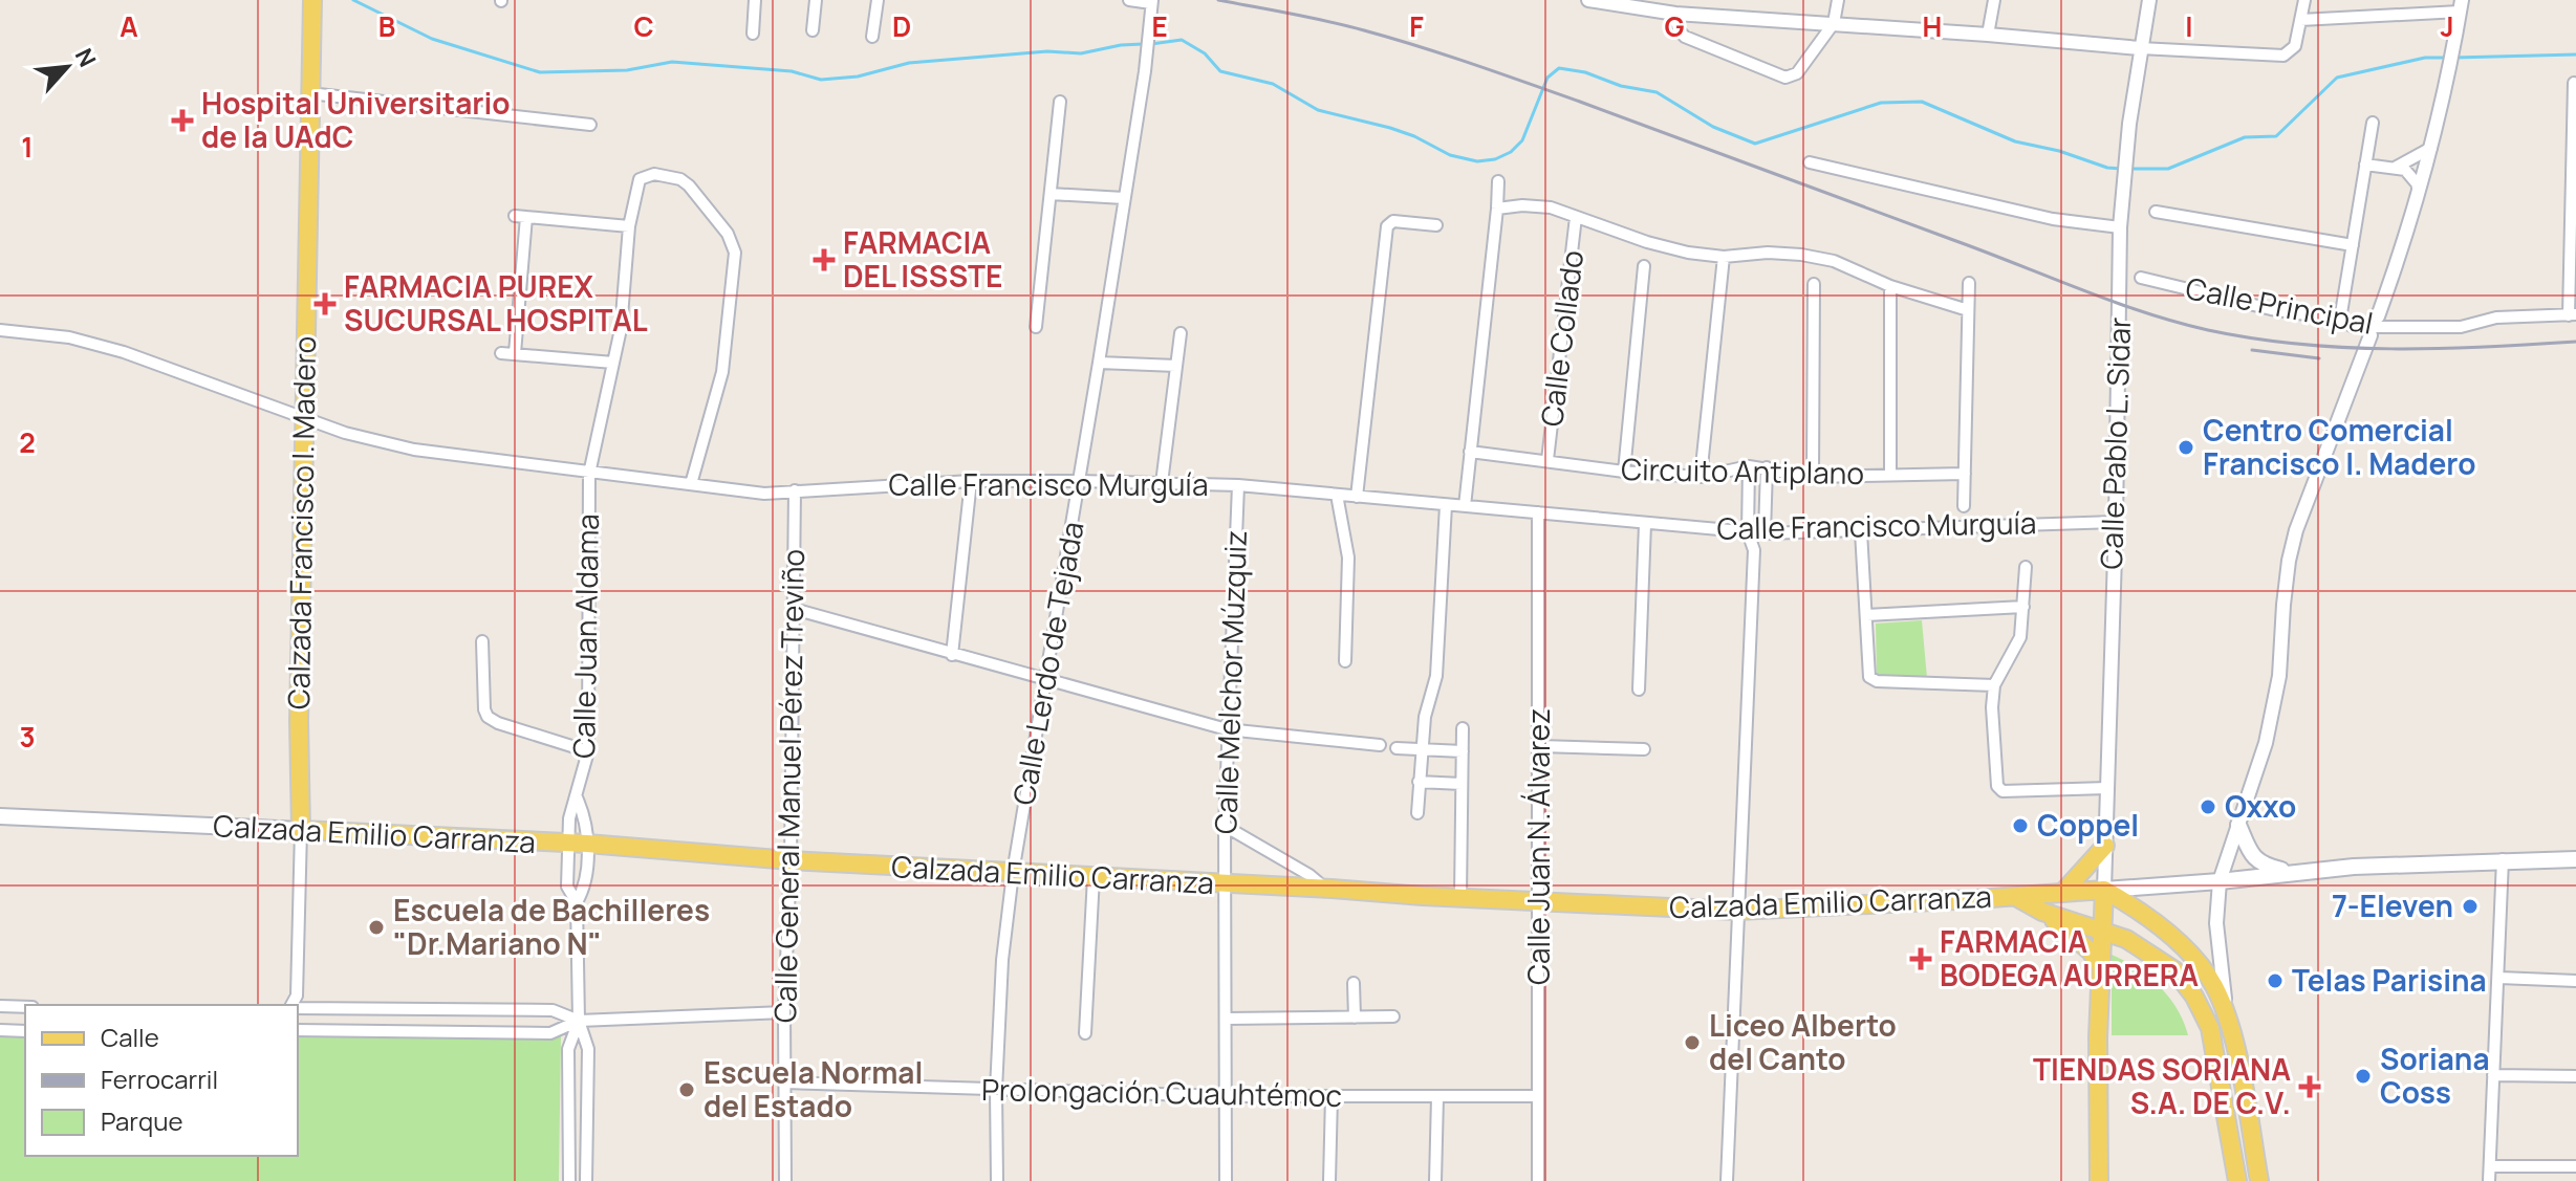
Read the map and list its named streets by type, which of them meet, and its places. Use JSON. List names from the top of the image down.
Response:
{
  "streets": {
    "main road": ["Calzada Francisco I. Madero", "Calzada Emilio Carranza"],
    "street": [
      "Calle Principal",
      "Calle Collado",
      "Calle Pablo L. Sidar",
      "Circuito Antiplano",
      "Calle Francisco Murguía",
      "Calle Juan Aldama",
      "Calle Lerdo de Tejada",
      "Calle Melchor Múzquiz",
      "Calle General Manuel Pérez Treviño",
      "Calle Juan N. Álvarez",
      "Prolongación Cuauhtémoc"
    ]
  },
  "crossings": [
    ["Calle Collado", "Circuito Antiplano"],
    ["Calle Pablo L. Sidar", "Calle Francisco Murguía"],
    ["Calle Pablo L. Sidar", "Calzada Emilio Carranza"],
    ["Calle Francisco Murguía", "Calzada Francisco I. Madero"],
    ["Calle Francisco Murguía", "Calle Juan Aldama"],
    ["Calle Francisco Murguía", "Calle Lerdo de Tejada"],
    ["Calle Francisco Murguía", "Calle Melchor Múzquiz"],
    ["Calle Francisco Murguía", "Calle General Manuel Pérez Treviño"],
    ["Calle Francisco Murguía", "Calle Juan N. Álvarez"],
    ["Calzada Francisco I. Madero", "Calzada Emilio Carranza"],
    ["Calle Juan Aldama", "Calzada Emilio Carranza"],
    ["Calle Lerdo de Tejada", "Calzada Emilio Carranza"],
    ["Calle Lerdo de Tejada", "Prolongación Cuauhtémoc"],
    ["Calle Melchor Múzquiz", "Calzada Emilio Carranza"],
    ["Calle Melchor Múzquiz", "Prolongación Cuauhtémoc"],
    ["Calle General Manuel Pérez Treviño", "Calzada Emilio Carranza"],
    ["Calle General Manuel Pérez Treviño", "Prolongación Cuauhtémoc"],
    ["Calzada Emilio Carranza", "Calle Juan N. Álvarez"],
    ["Calle Juan N. Álvarez", "Prolongación Cuauhtémoc"]
  ],
  "places": {
    "health": [
      "Hospital Universitario de la UAdC",
      "FARMACIA DEL ISSSTE",
      "FARMACIA PUREX SUCURSAL HOSPITAL",
      "FARMACIA BODEGA AURRERA",
      "TIENDAS SORIANA S.A. DE C.V."
    ],
    "other": [
      "Centro Comercial Francisco I. Madero",
      "Oxxo",
      "Coppel",
      "7-Eleven",
      "Escuela de Bachilleres \"Dr.Mariano N\"",
      "Telas Parisina",
      "Liceo Alberto del Canto",
      "Soriana Coss",
      "Escuela Normal del Estado"
    ]
  },
  "legend": ["Calle", "Ferrocarril", "Parque"],
  "north": "top right",
  "grid": {
    "columns": [
      "A",
      "B",
      "C",
      "D",
      "E",
      "F",
      "G",
      "H",
      "I",
      "J"
    ],
    "rows": ["1", "2", "3"]
  }
}
